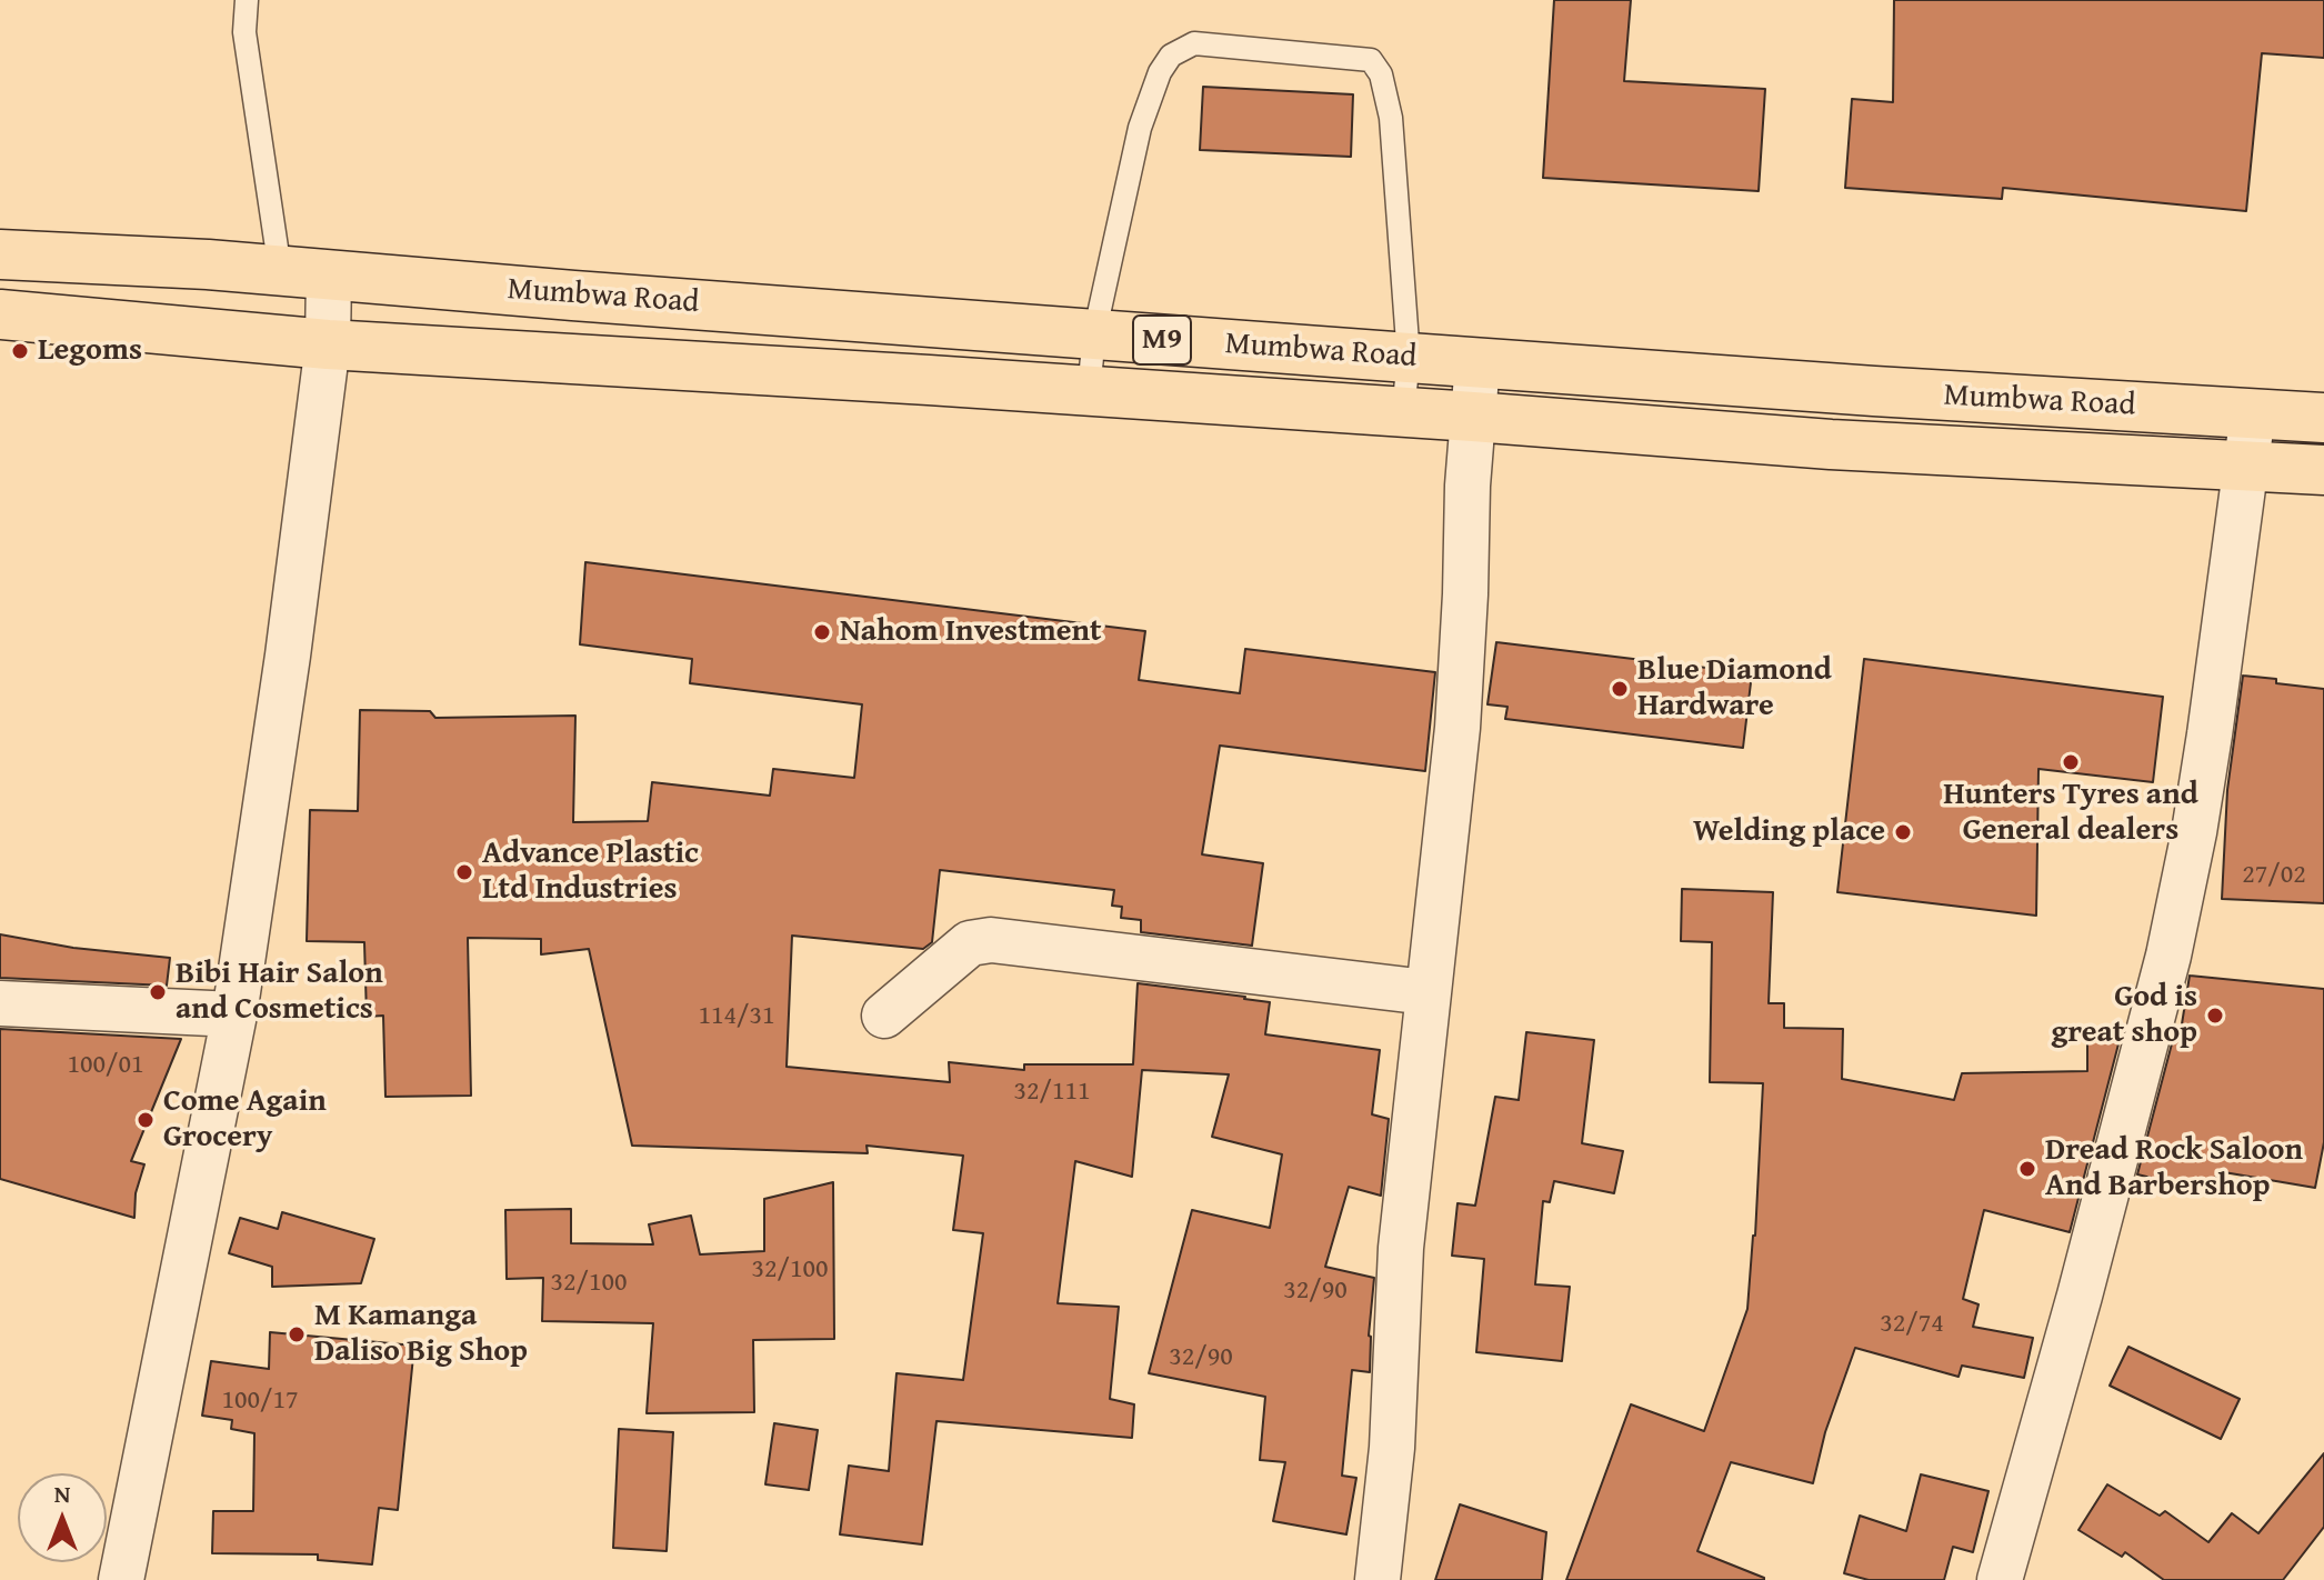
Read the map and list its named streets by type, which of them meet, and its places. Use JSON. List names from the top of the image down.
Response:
{
  "streets": {
    "main road": ["Mumbwa Road", "M9"]
  },
  "places": [
    "Legoms",
    "Nahom Investment",
    "Blue Diamond Hardware",
    "Hunters Tyres and General dealers",
    "Welding place",
    "Advance Plastic Ltd Industries",
    "Bibi Hair Salon and Cosmetics",
    "God is great shop",
    "Come Again Grocery",
    "Dread Rock Saloon And Barbershop",
    "M Kamanga Daliso Big Shop"
  ],
  "house_numbers": [
    "27/02",
    "114/31",
    "100/01",
    "32/111",
    "32/100",
    "32/100",
    "32/90",
    "32/74",
    "32/90",
    "100/17"
  ],
  "north": "top"
}
